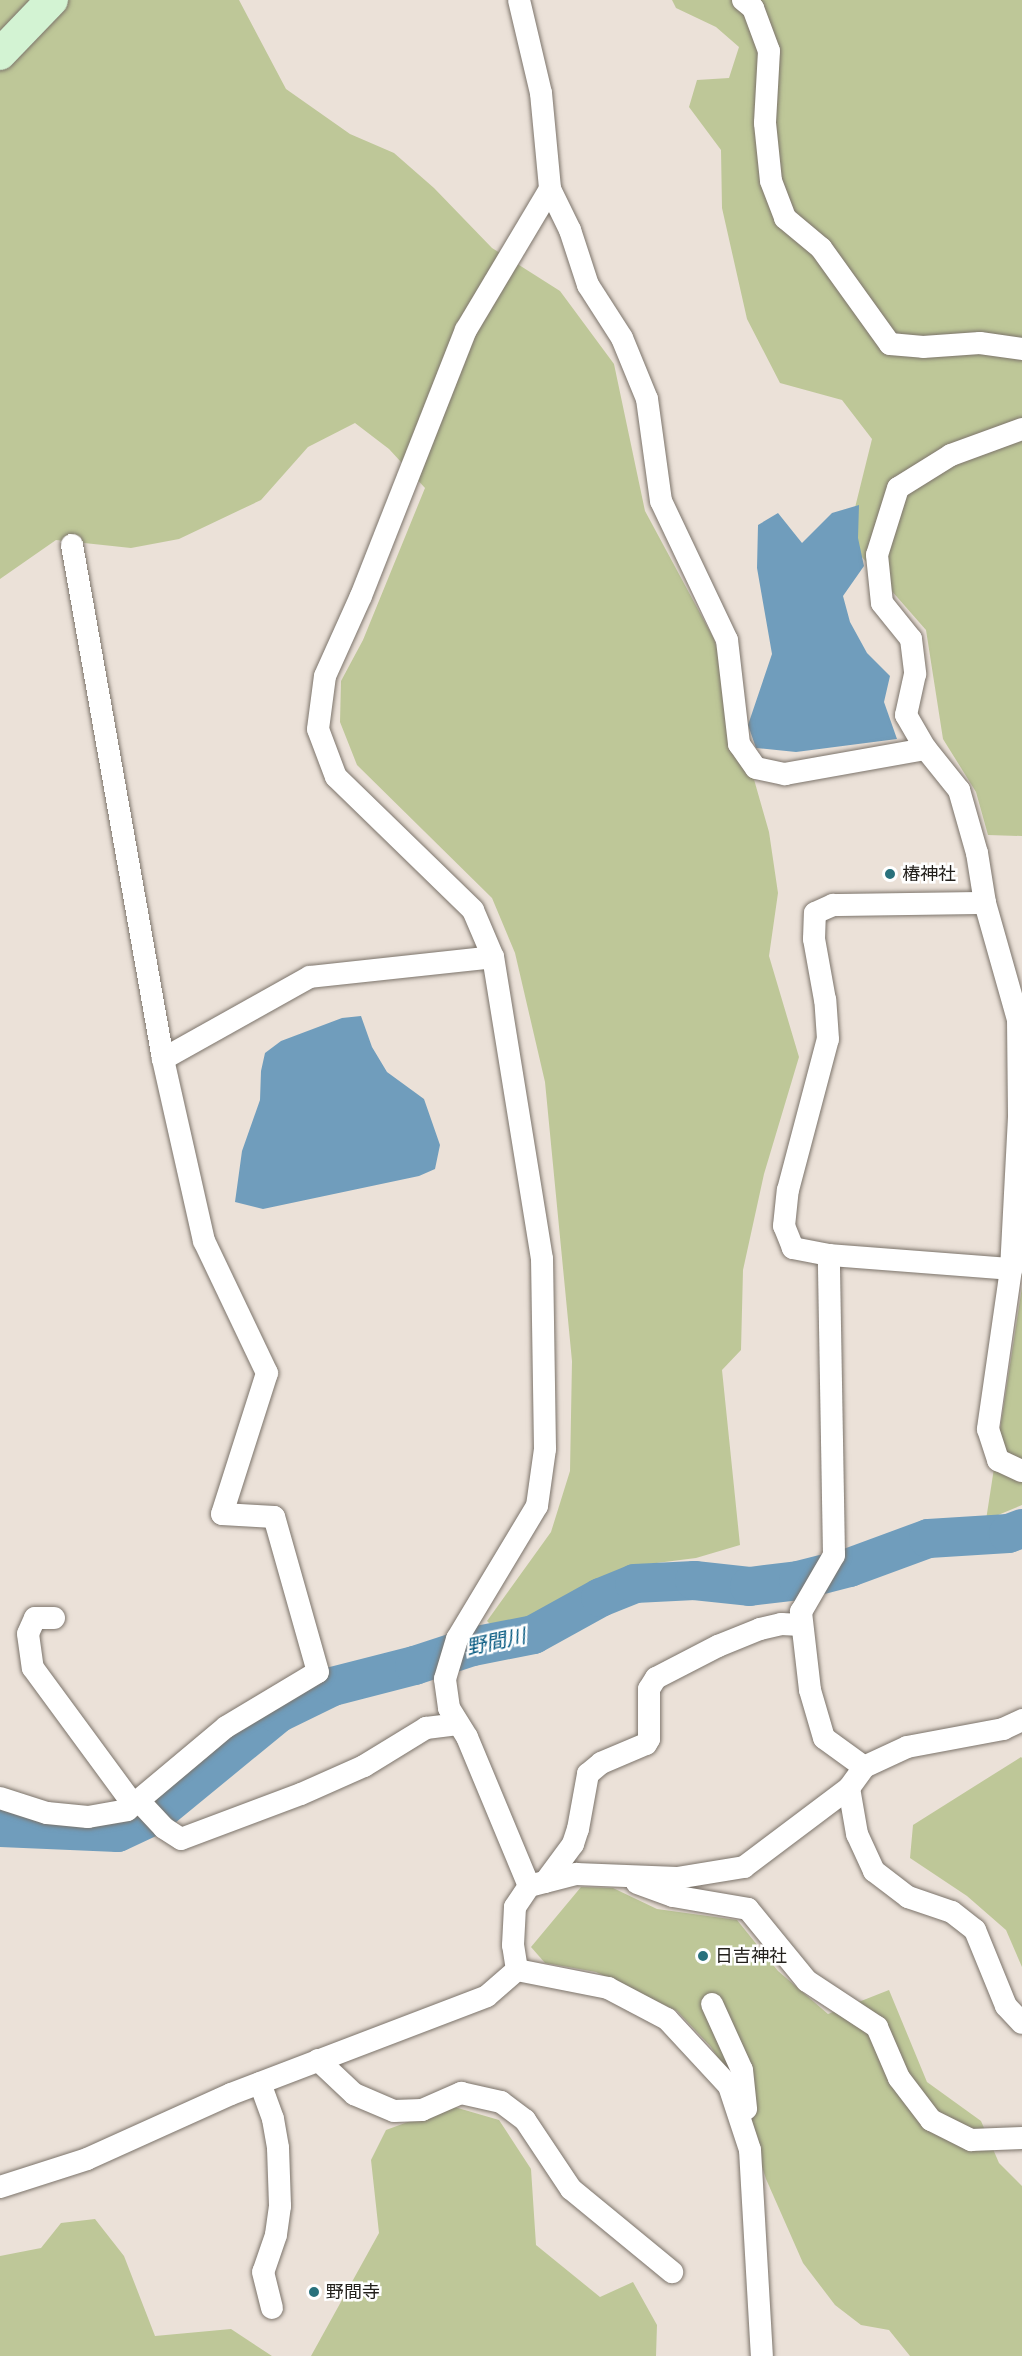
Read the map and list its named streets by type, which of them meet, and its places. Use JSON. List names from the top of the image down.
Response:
{
  "water": ["野間川"],
  "places": ["椿神社", "日吉神社", "野間寺"]
}
